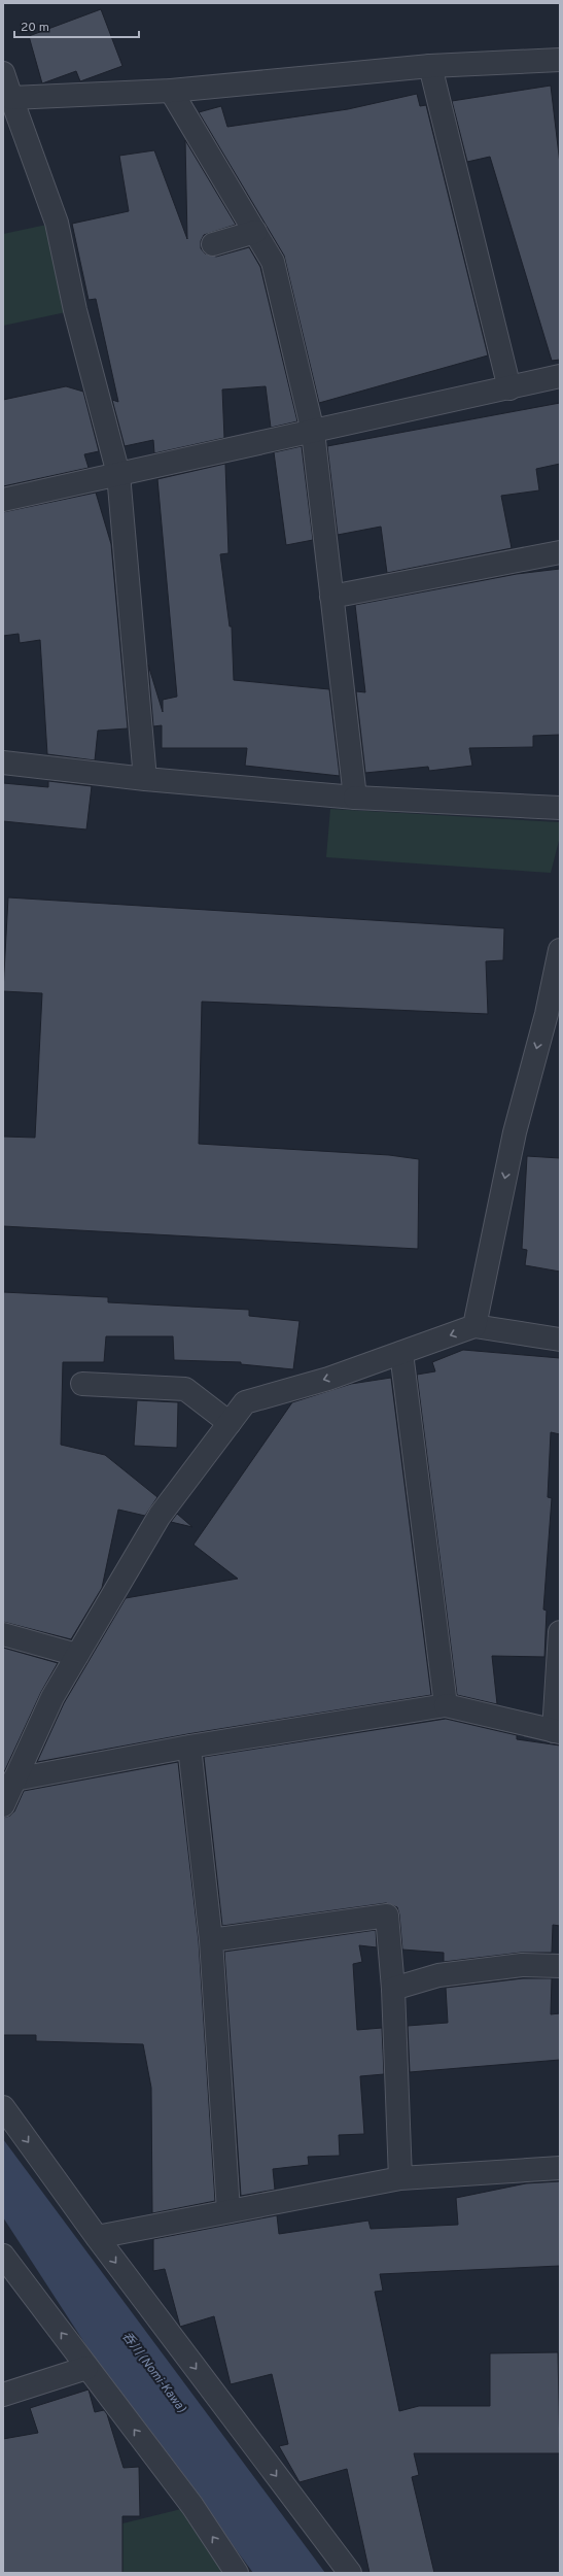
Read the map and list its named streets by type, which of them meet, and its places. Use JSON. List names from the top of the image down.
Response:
{
  "water": ["呑川 (Nomi-Kawa)"],
  "scale_bar": "20 m"
}
